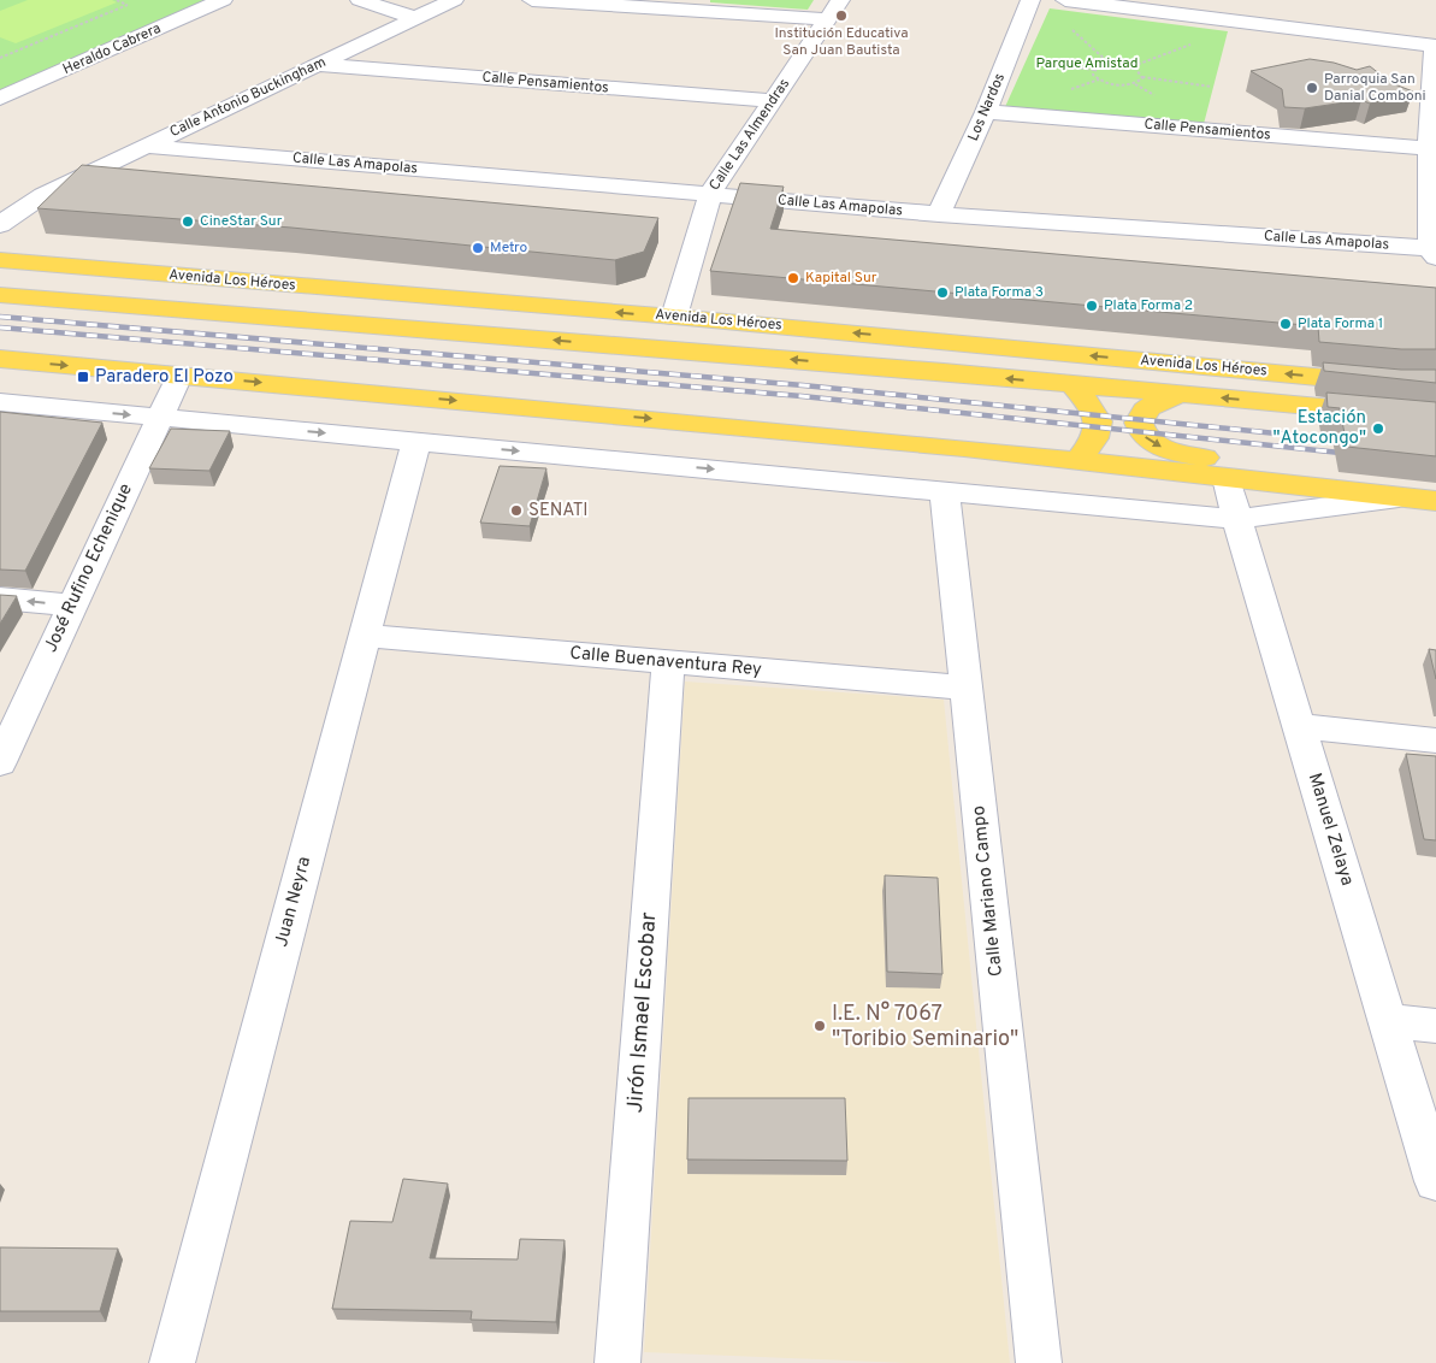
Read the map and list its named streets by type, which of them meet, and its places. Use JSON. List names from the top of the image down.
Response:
{
  "streets": {
    "main road": ["Avenida Los Héroes"],
    "street": [
      "Heraldo Cabrera",
      "Calle Pensamientos",
      "Calle Antonio Buckingham",
      "Los Nardos",
      "Calle Las Almendras",
      "Calle Las Amapolas",
      "José Rufino Echenique",
      "Calle Buenaventura Rey",
      "Manuel Zelaya",
      "Calle Mariano Campo",
      "Juan Neyra",
      "Jirón Ismael Escobar"
    ]
  },
  "crossings": [
    ["Calle Pensamientos", "Calle Antonio Buckingham"],
    ["Calle Pensamientos", "Los Nardos"],
    ["Calle Pensamientos", "Calle Las Almendras"],
    ["Calle Antonio Buckingham", "Calle Las Amapolas"],
    ["Los Nardos", "Calle Las Amapolas"],
    ["Calle Las Almendras", "Calle Las Amapolas"],
    ["Calle Las Almendras", "Avenida Los Héroes"],
    ["Calle Buenaventura Rey", "Calle Mariano Campo"],
    ["Calle Buenaventura Rey", "Juan Neyra"],
    ["Calle Buenaventura Rey", "Jirón Ismael Escobar"]
  ],
  "parks": ["Parque Amistad"],
  "places": {
    "other": [
      "Institución Educativa San Juan Bautista",
      "Parroquia San Danial Comboni",
      "CineStar Sur",
      "Metro",
      "Kapital Sur",
      "Plata Forma 3",
      "Plata Forma 2",
      "Plata Forma 1",
      "Estación \"Atocongo\"",
      "SENATI",
      "I.E. N° 7067 \"Toribio Seminario\""
    ],
    "transit": ["Paradero El Pozo"]
  }
}
